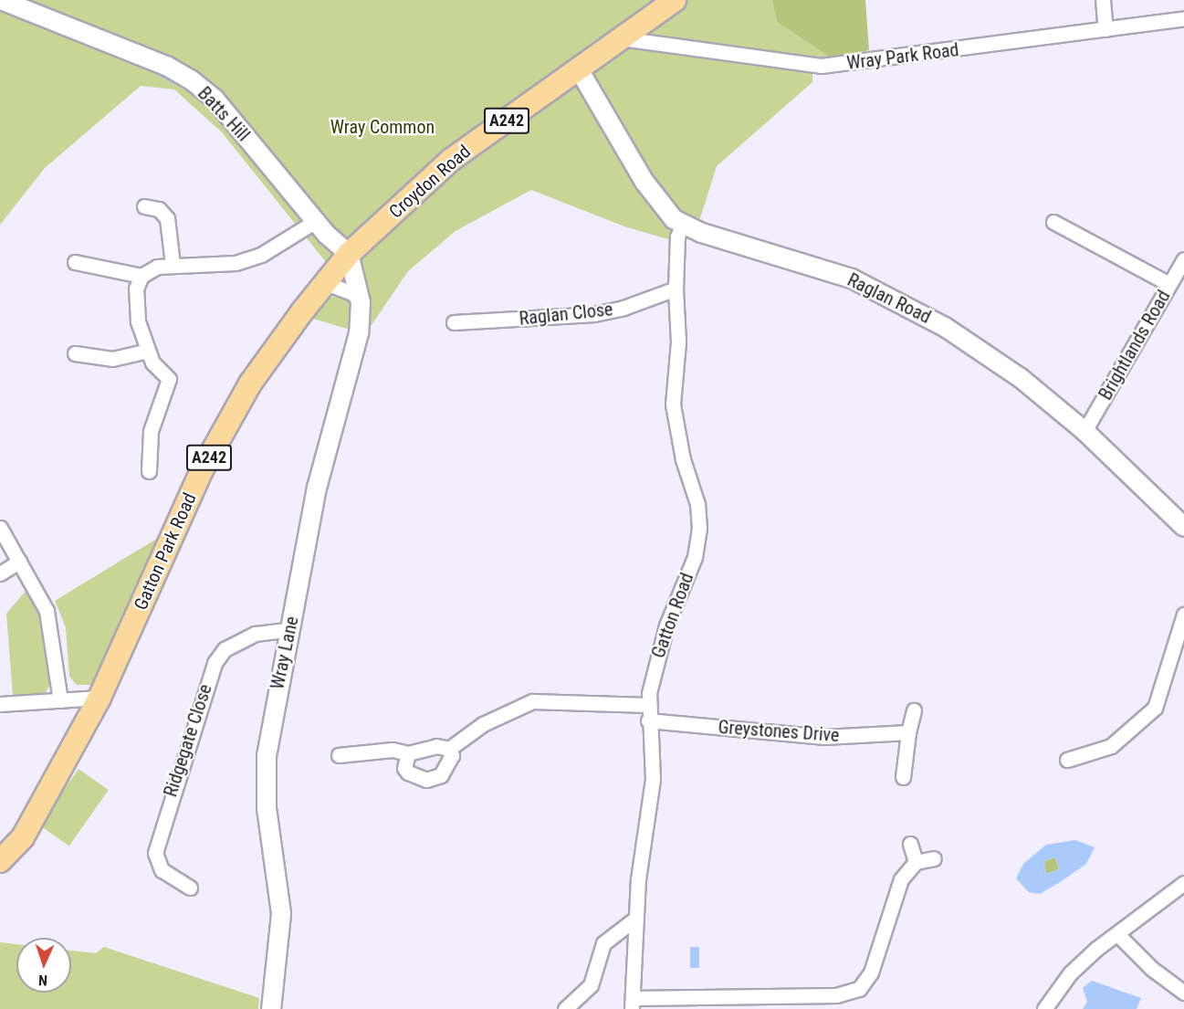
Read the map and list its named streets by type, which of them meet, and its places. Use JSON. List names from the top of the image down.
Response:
{
  "streets": {
    "main road": ["A242", "Croydon Road", "Gatton Park Road"],
    "street": [
      "Wray Park Road",
      "Batts Hill",
      "Raglan Road",
      "Raglan Close",
      "Brightlands Road",
      "Gatton Road",
      "Wray Lane",
      "Greystones Drive",
      "Ridgegate Close"
    ]
  },
  "crossings": [
    ["Wray Park Road", "Croydon Road"],
    ["Batts Hill", "Croydon Road"],
    ["Batts Hill", "Gatton Park Road"],
    ["Batts Hill", "Wray Lane"],
    ["Croydon Road", "Raglan Road"],
    ["Croydon Road", "Gatton Park Road"],
    ["Croydon Road", "Wray Lane"],
    ["Raglan Road", "Brightlands Road"],
    ["Raglan Road", "Gatton Road"],
    ["Raglan Close", "Gatton Road"],
    ["Gatton Park Road", "Wray Lane"],
    ["Gatton Road", "Greystones Drive"],
    ["Wray Lane", "Ridgegate Close"]
  ],
  "parks": ["Wray Common"],
  "north": "bottom"
}
